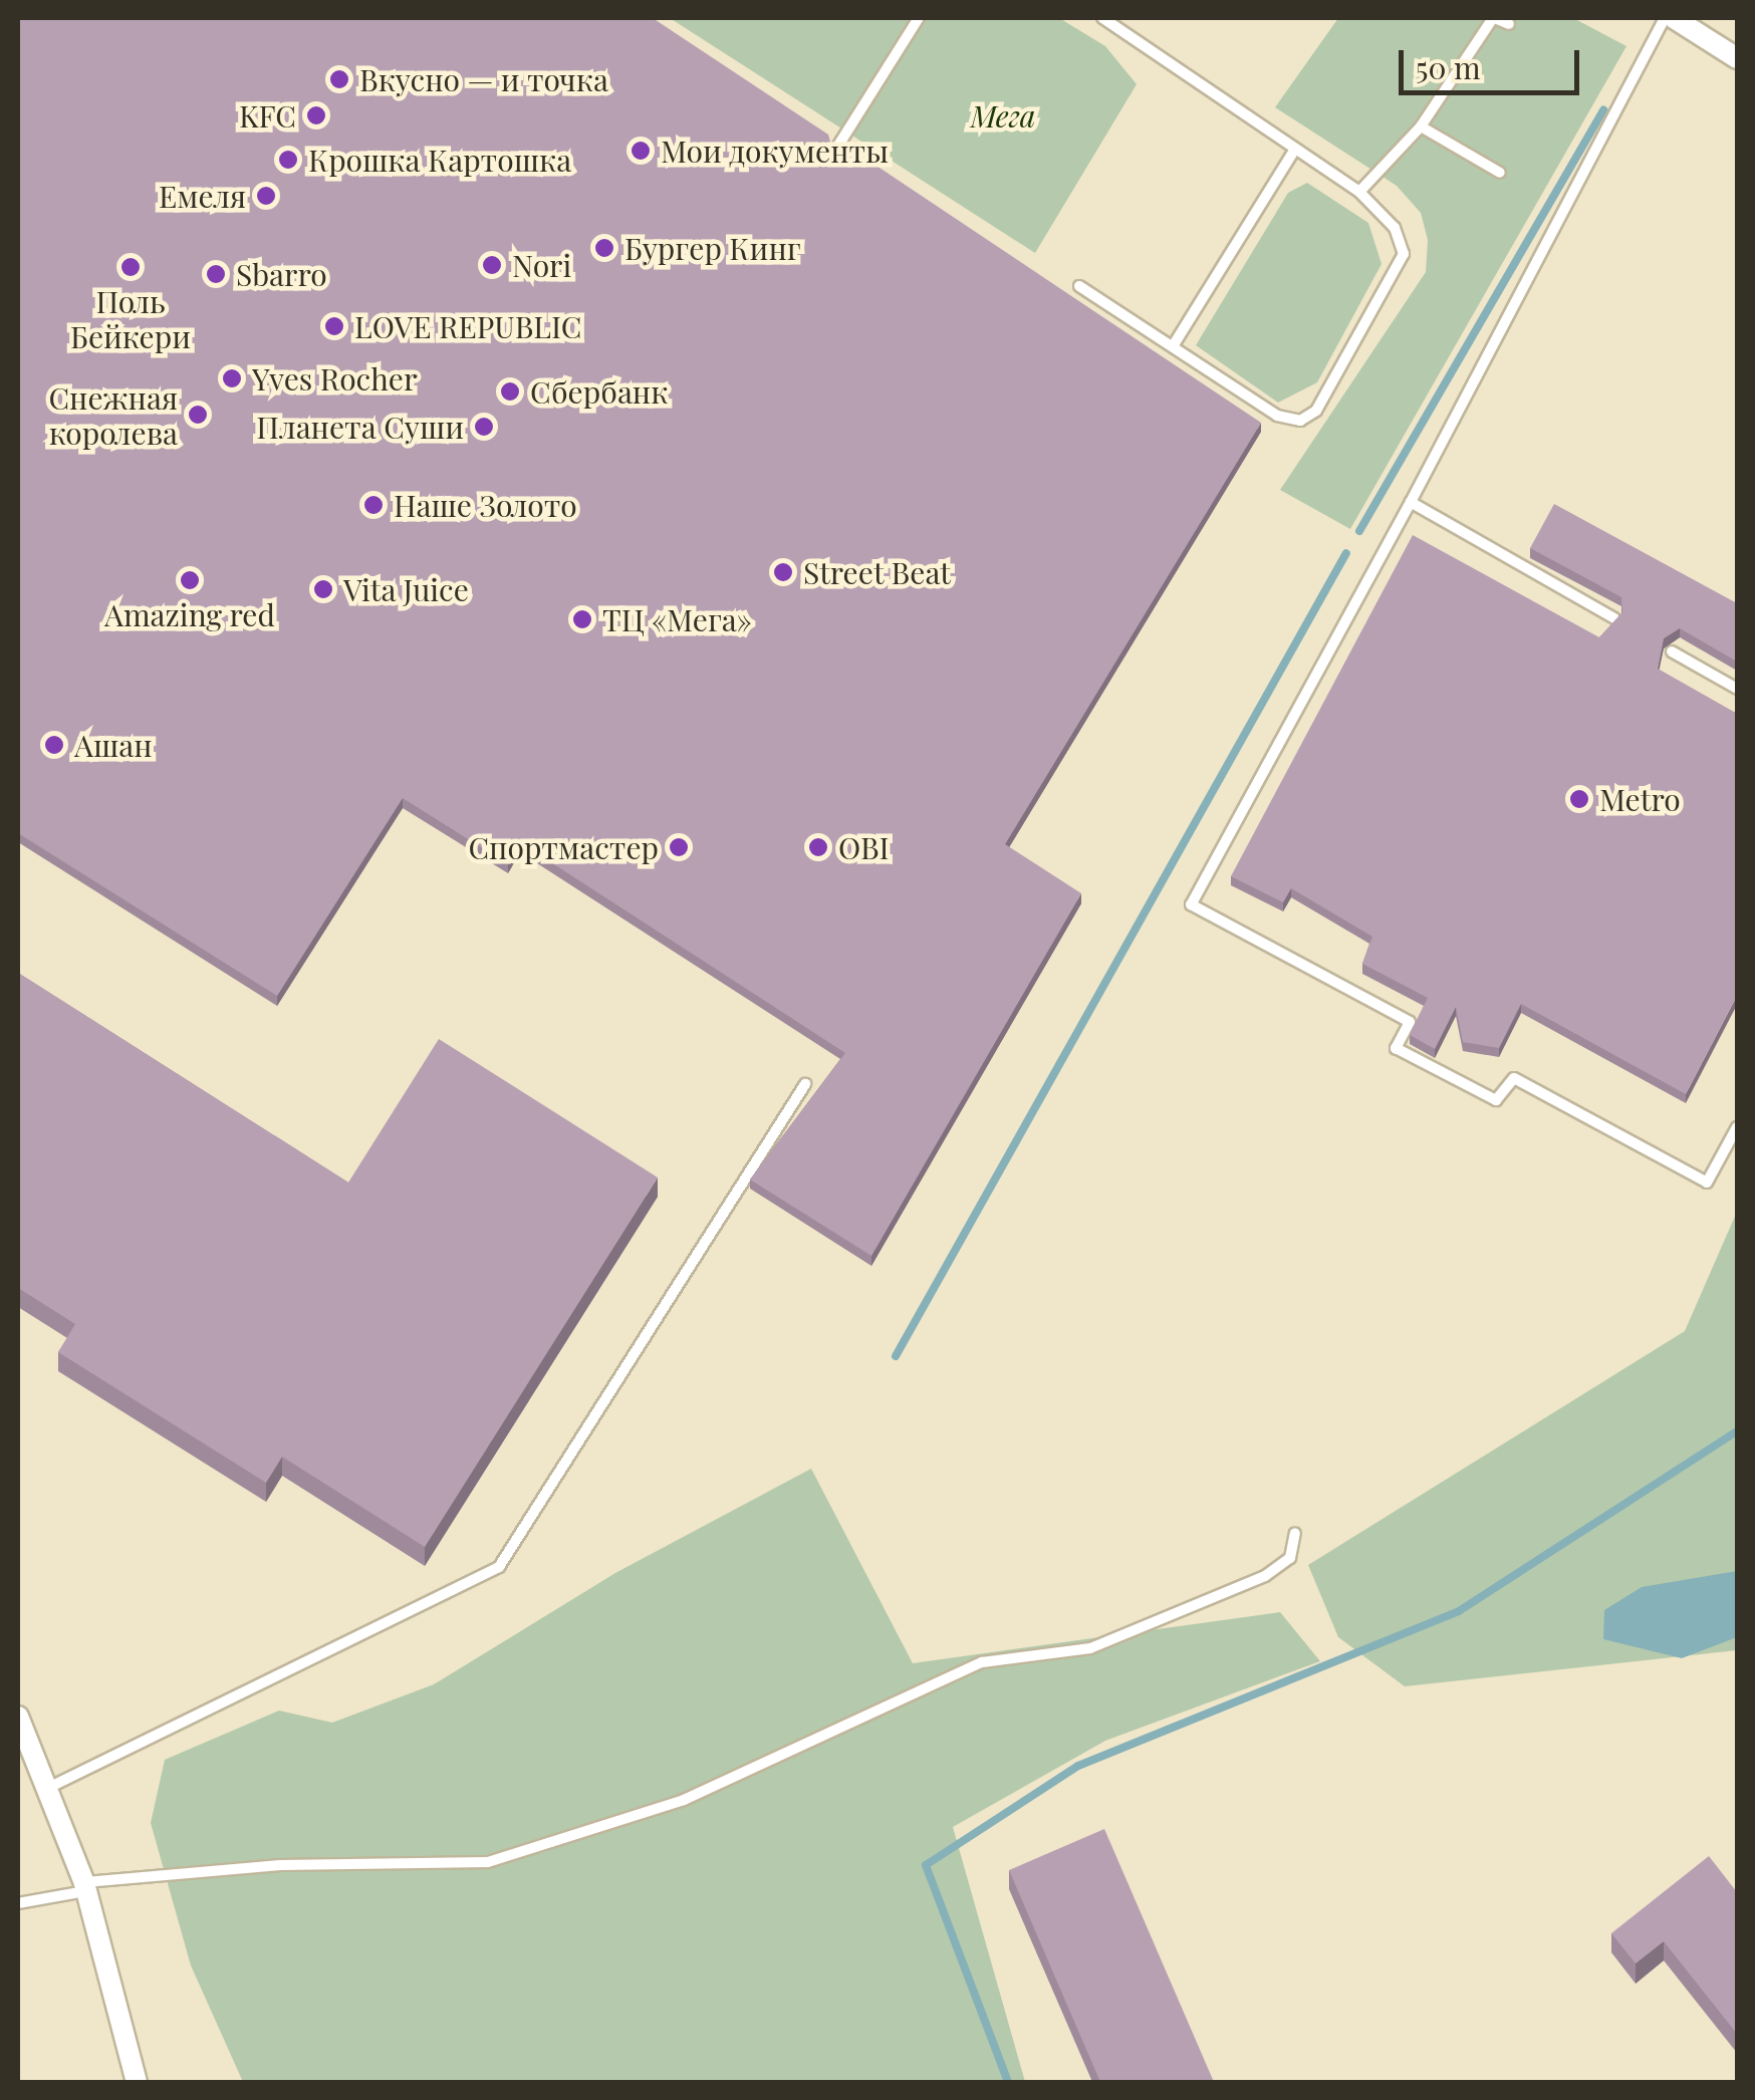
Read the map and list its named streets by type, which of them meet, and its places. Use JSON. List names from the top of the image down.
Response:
{
  "parks": ["Мега"],
  "places": [
    "Вкусно — и точка",
    "KFC",
    "Мои документы",
    "Крошка Картошка",
    "Емеля",
    "Бургер Кинг",
    "Nori",
    "Поль Бейкери",
    "Sbarro",
    "LOVE REPUBLIC",
    "Yves Rocher",
    "Сбербанк",
    "Снежная королева",
    "Планета Суши",
    "Наше Золото",
    "Street Beat",
    "Amazing red",
    "Vita Juice",
    "ТЦ «Мега»",
    "Ашан",
    "Metro",
    "Спортмастер",
    "OBI"
  ],
  "scale_bar": "50 m"
}
